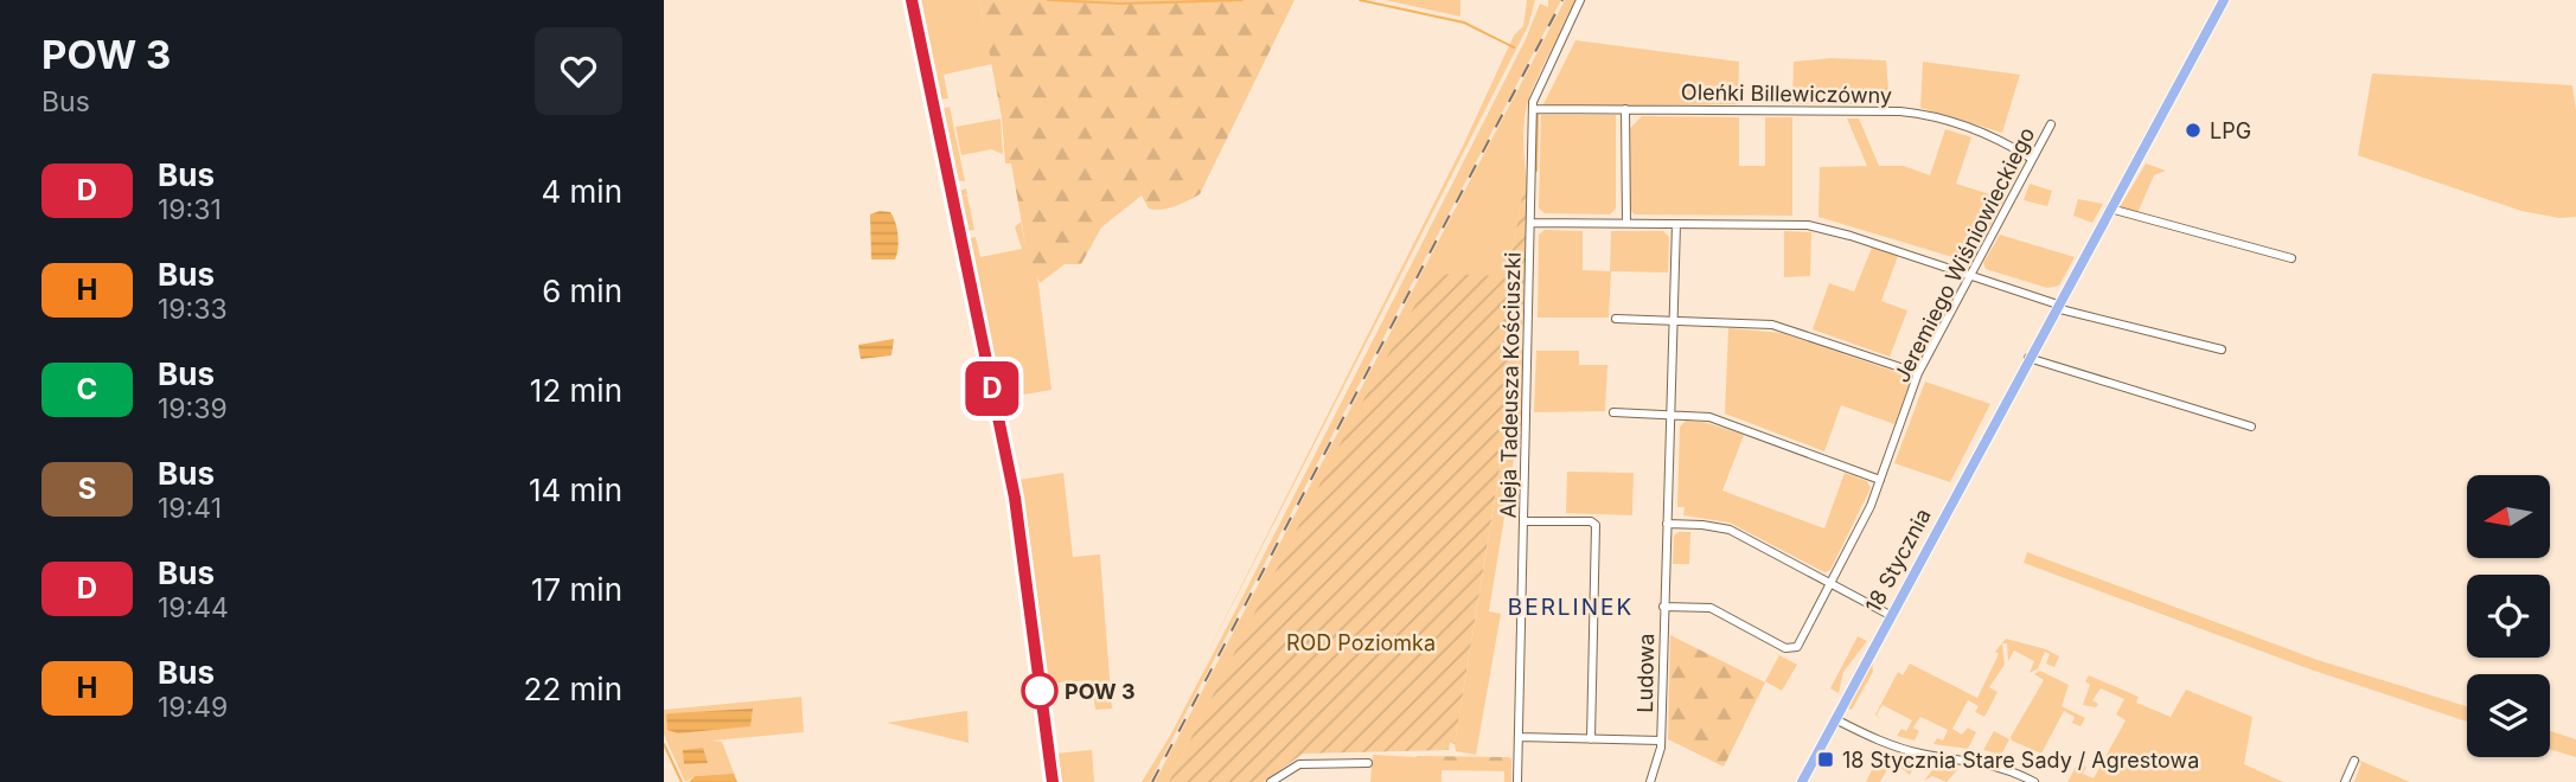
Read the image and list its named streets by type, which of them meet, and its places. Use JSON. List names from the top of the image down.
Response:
{
  "streets": {
    "main road": ["18 Stycznia"],
    "street": [
      "Oleńki Billewiczówny",
      "Jeremiego Wiśniowieckiego",
      "Aleja Tadeusza Kościuszki",
      "Ludowa"
    ]
  },
  "crossings": [
    ["Oleńki Billewiczówny", "Jeremiego Wiśniowieckiego"],
    ["Oleńki Billewiczówny", "Aleja Tadeusza Kościuszki"],
    ["Jeremiego Wiśniowieckiego", "Ludowa"]
  ],
  "districts": ["BERLINEK"],
  "parks": ["ROD Poziomka"],
  "places": {
    "other": ["LPG", "POW 3"],
    "transit": ["18 Stycznia Stare Sady / Agrestowa"]
  },
  "lines": ["bus line D"],
  "north": "left",
  "page": {
    "heading": ["POW 3", "Bus"],
    "on_map": "D",
    "list": [
      {
        "mark": "D",
        "name": "Bus",
        "note": "19:31",
        "value": "4 min"
      },
      {
        "mark": "H",
        "name": "Bus",
        "note": "19:33",
        "value": "6 min"
      },
      {
        "mark": "C",
        "name": "Bus",
        "note": "19:39",
        "value": "12 min"
      },
      {
        "mark": "S",
        "name": "Bus",
        "note": "19:41",
        "value": "14 min"
      },
      {
        "mark": "D",
        "name": "Bus",
        "note": "19:44",
        "value": "17 min"
      },
      {
        "mark": "H",
        "name": "Bus",
        "note": "19:49",
        "value": "22 min"
      }
    ]
  }
}
